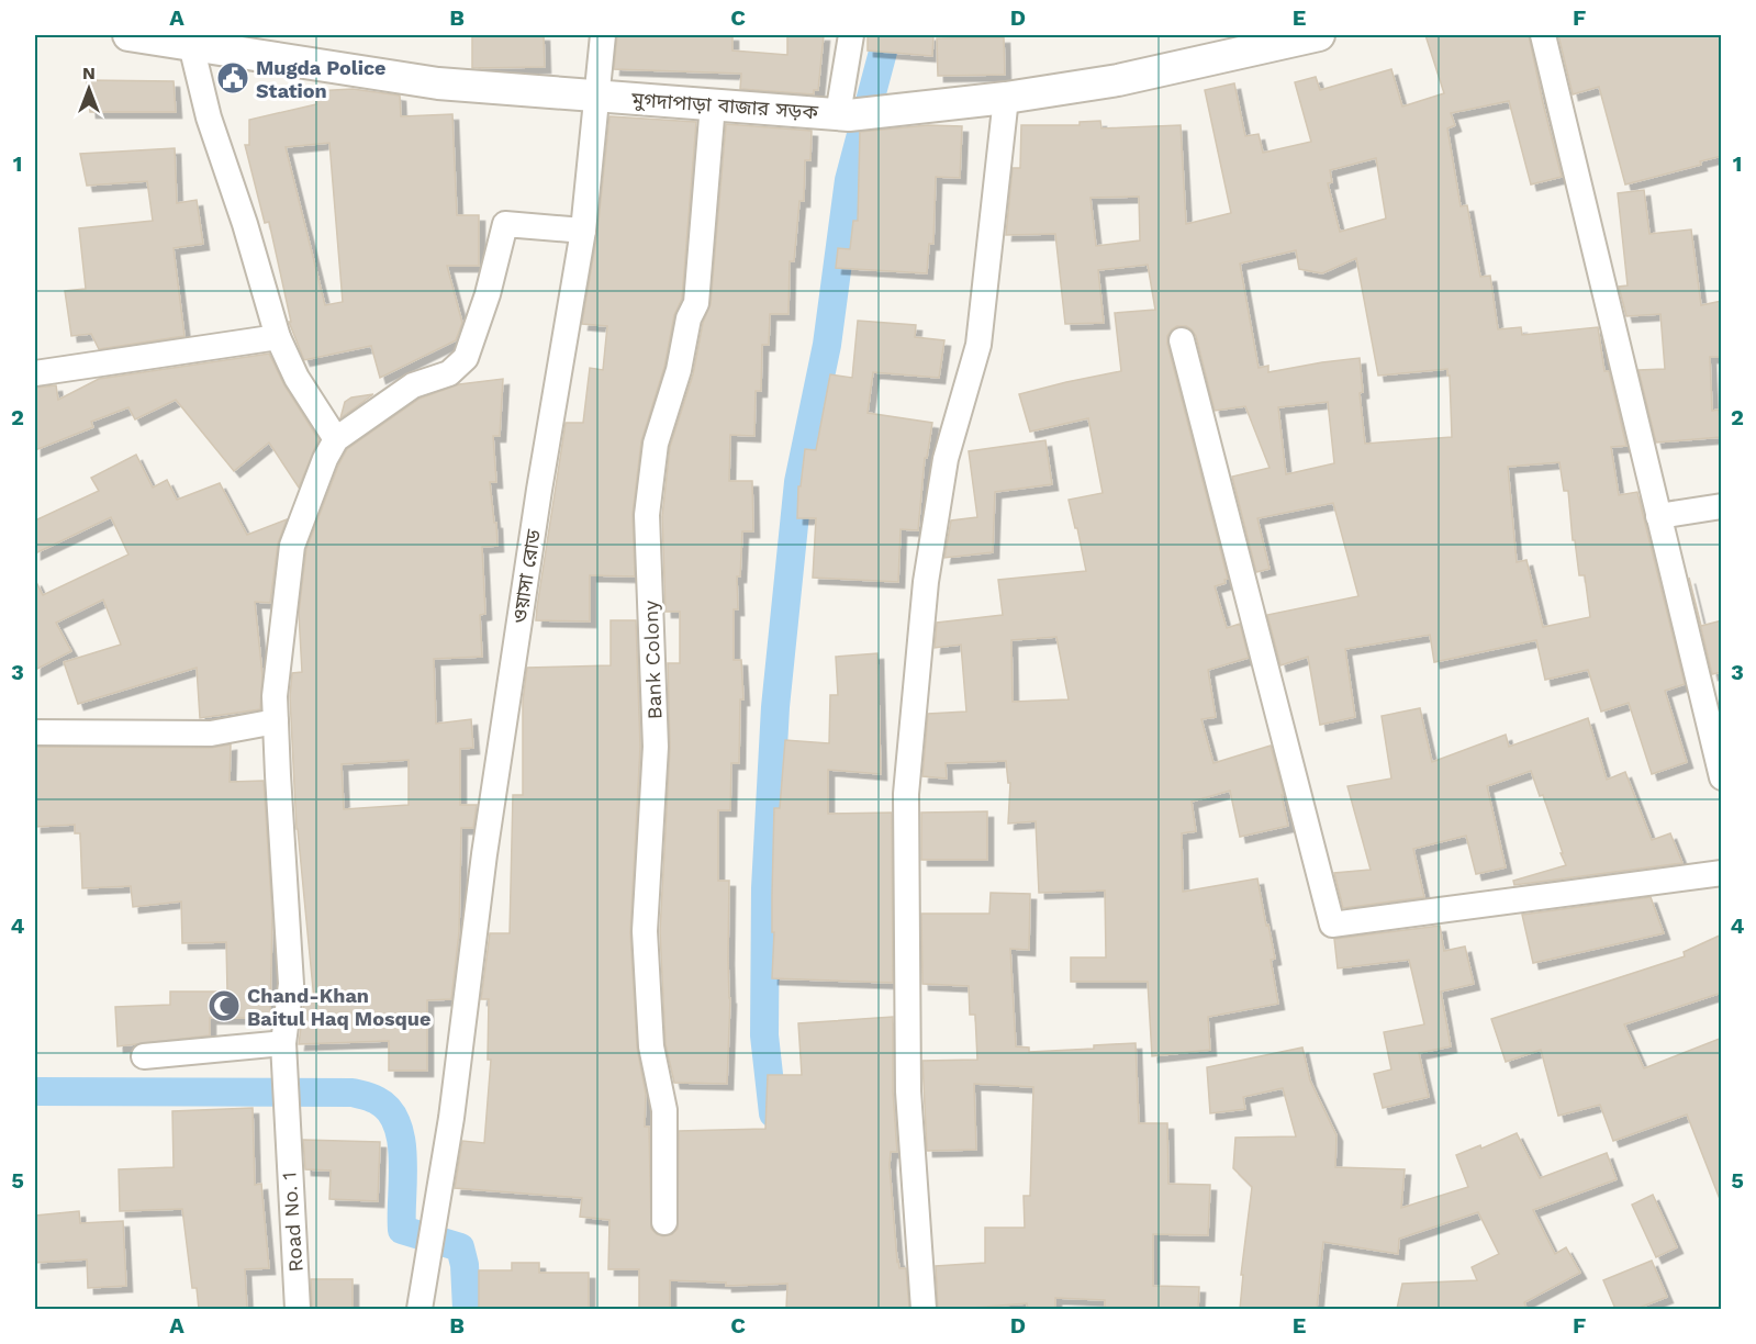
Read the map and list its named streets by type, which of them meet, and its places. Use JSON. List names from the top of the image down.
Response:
{
  "streets": {
    "street": [
      "মুগদাপাড়া বাজার সড়ক",
      "ওয়াসা রোড",
      "Bank Colony",
      "Road No. 1"
    ]
  },
  "crossings": [
    ["মুগদাপাড়া বাজার সড়ক", "ওয়াসা রোড"],
    ["মুগদাপাড়া বাজার সড়ক", "Bank Colony"]
  ],
  "places": {
    "public building": ["Mugda Police Station"],
    "mosque": ["Chand-Khan Baitul Haq Mosque"]
  },
  "north": "top",
  "grid": {
    "columns": [
      "A",
      "B",
      "C",
      "D",
      "E",
      "F"
    ],
    "rows": [
      "1",
      "2",
      "3",
      "4",
      "5"
    ]
  }
}
